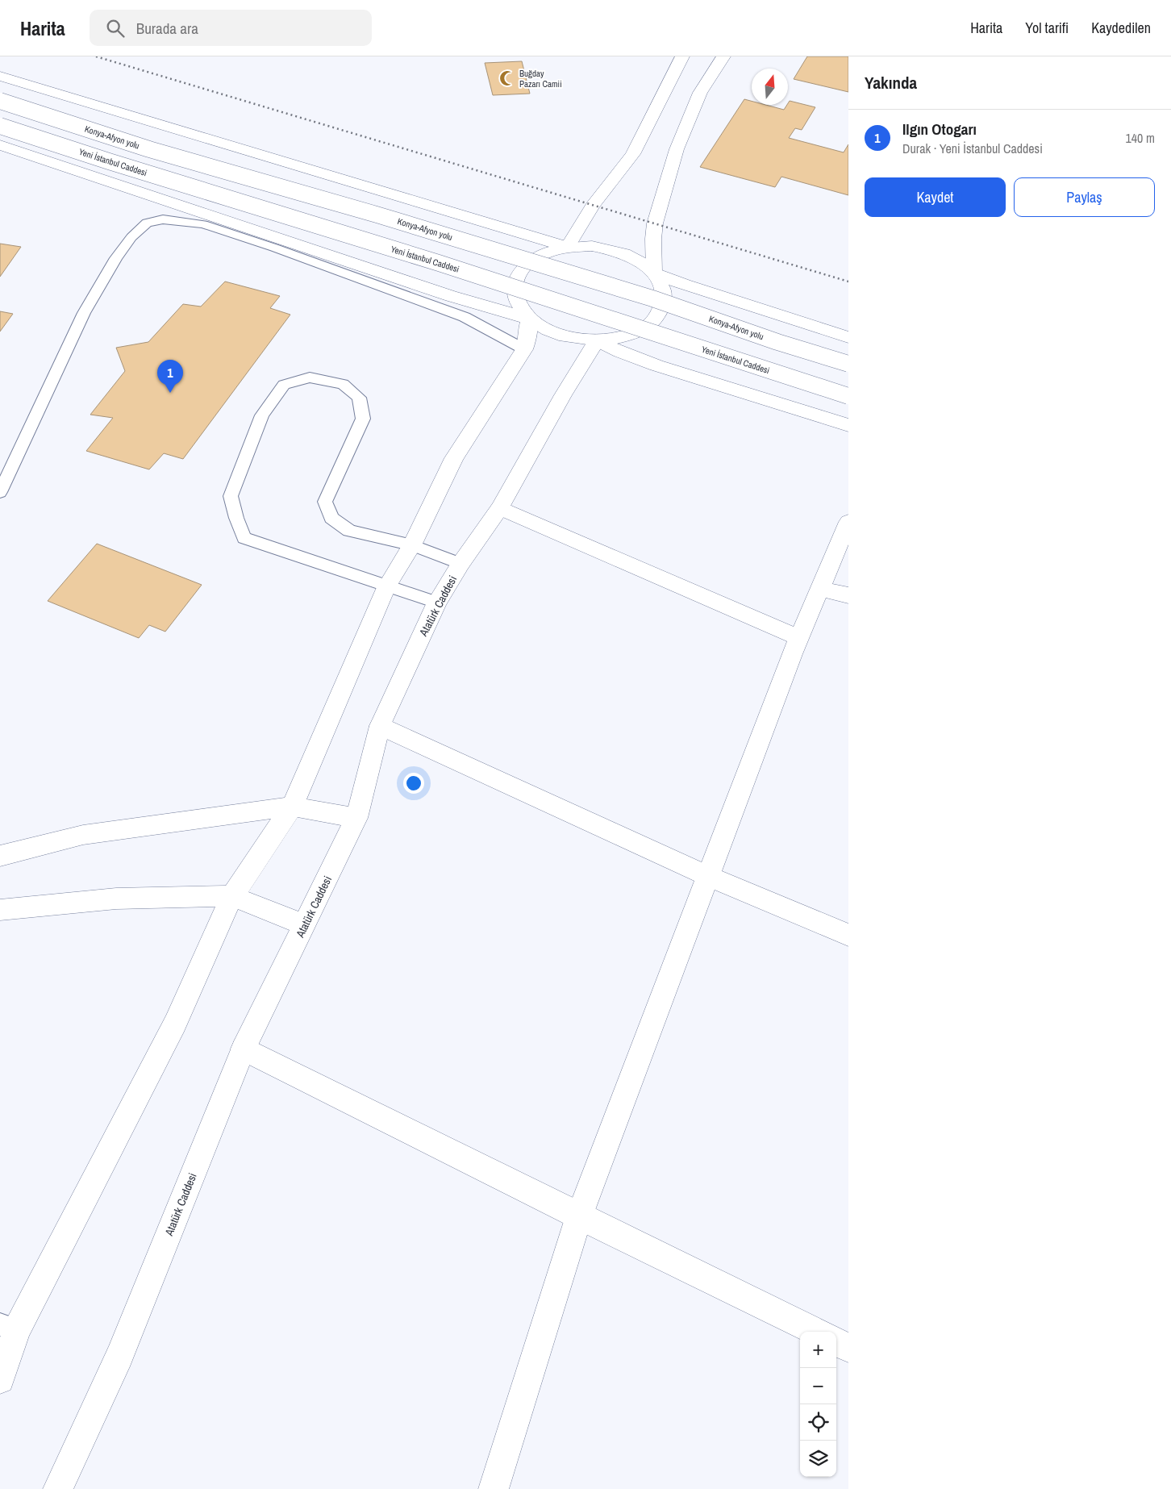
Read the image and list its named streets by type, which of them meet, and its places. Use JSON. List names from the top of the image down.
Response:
{
  "streets": {
    "main road": ["Konya-Afyon yolu", "Yeni İstanbul Caddesi", "Atatürk Caddesi"]
  },
  "places": {
    "mosque": ["Buğday Pazarı Camii"]
  },
  "north": "top",
  "page": {
    "header": "Harita",
    "search": "Burada ara",
    "nav": ["Harita", "Yol tarifi", "Kaydedilen"],
    "heading": "Yakında",
    "list": [
      {
        "mark": "1",
        "name": "Ilgın Otogarı",
        "note": "Durak · Yeni İstanbul Caddesi",
        "value": "140 m"
      }
    ],
    "buttons": ["Kaydet", "Paylaş"],
    "pins": "1",
    "map_buttons": ["+", "−"]
  }
}
